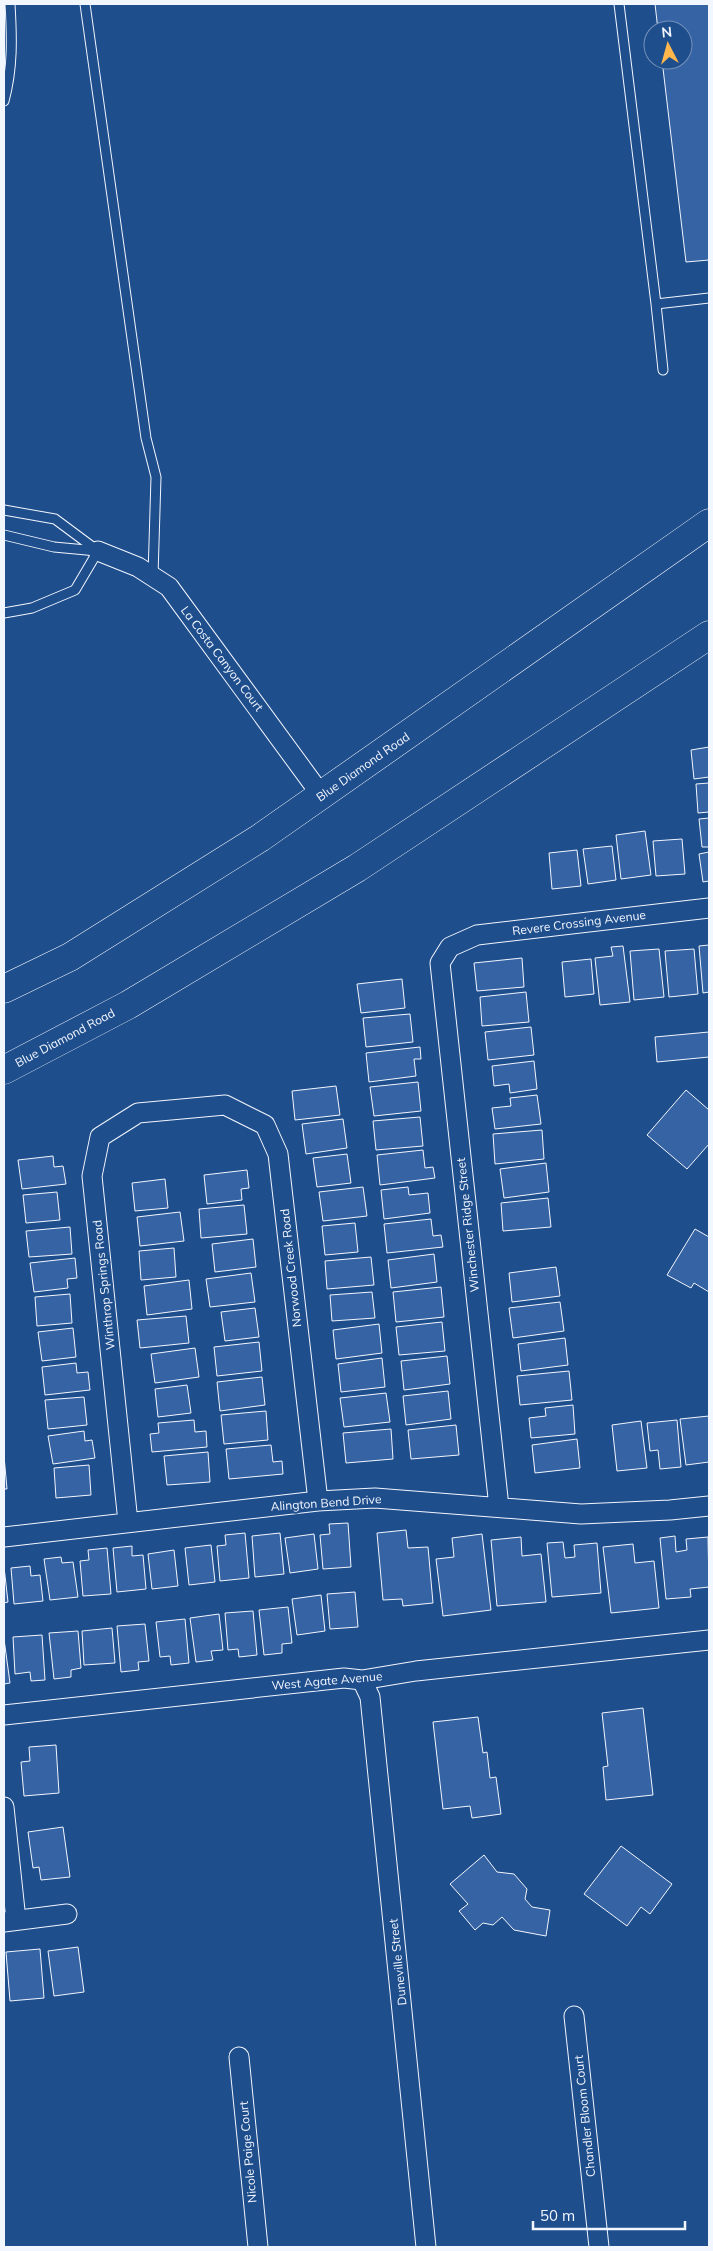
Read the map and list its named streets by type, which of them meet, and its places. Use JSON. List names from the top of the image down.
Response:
{
  "streets": {
    "highway": ["Blue Diamond Road"],
    "street": [
      "La Costa Canyon Court",
      "Revere Crossing Avenue",
      "Winchester Ridge Street",
      "Norwood Creek Road",
      "Winthrop Springs Road",
      "Alington Bend Drive",
      "West Agate Avenue",
      "Duneville Street",
      "Chandler Bloom Court",
      "Nicole Paige Court"
    ]
  },
  "crossings": [
    ["La Costa Canyon Court", "Blue Diamond Road"],
    ["Revere Crossing Avenue", "Winchester Ridge Street"],
    ["Winchester Ridge Street", "Alington Bend Drive"],
    ["Norwood Creek Road", "Winthrop Springs Road"],
    ["Norwood Creek Road", "Alington Bend Drive"],
    ["Winthrop Springs Road", "Alington Bend Drive"],
    ["West Agate Avenue", "Duneville Street"]
  ],
  "scale_bar": "50 m",
  "north": "top"
}
